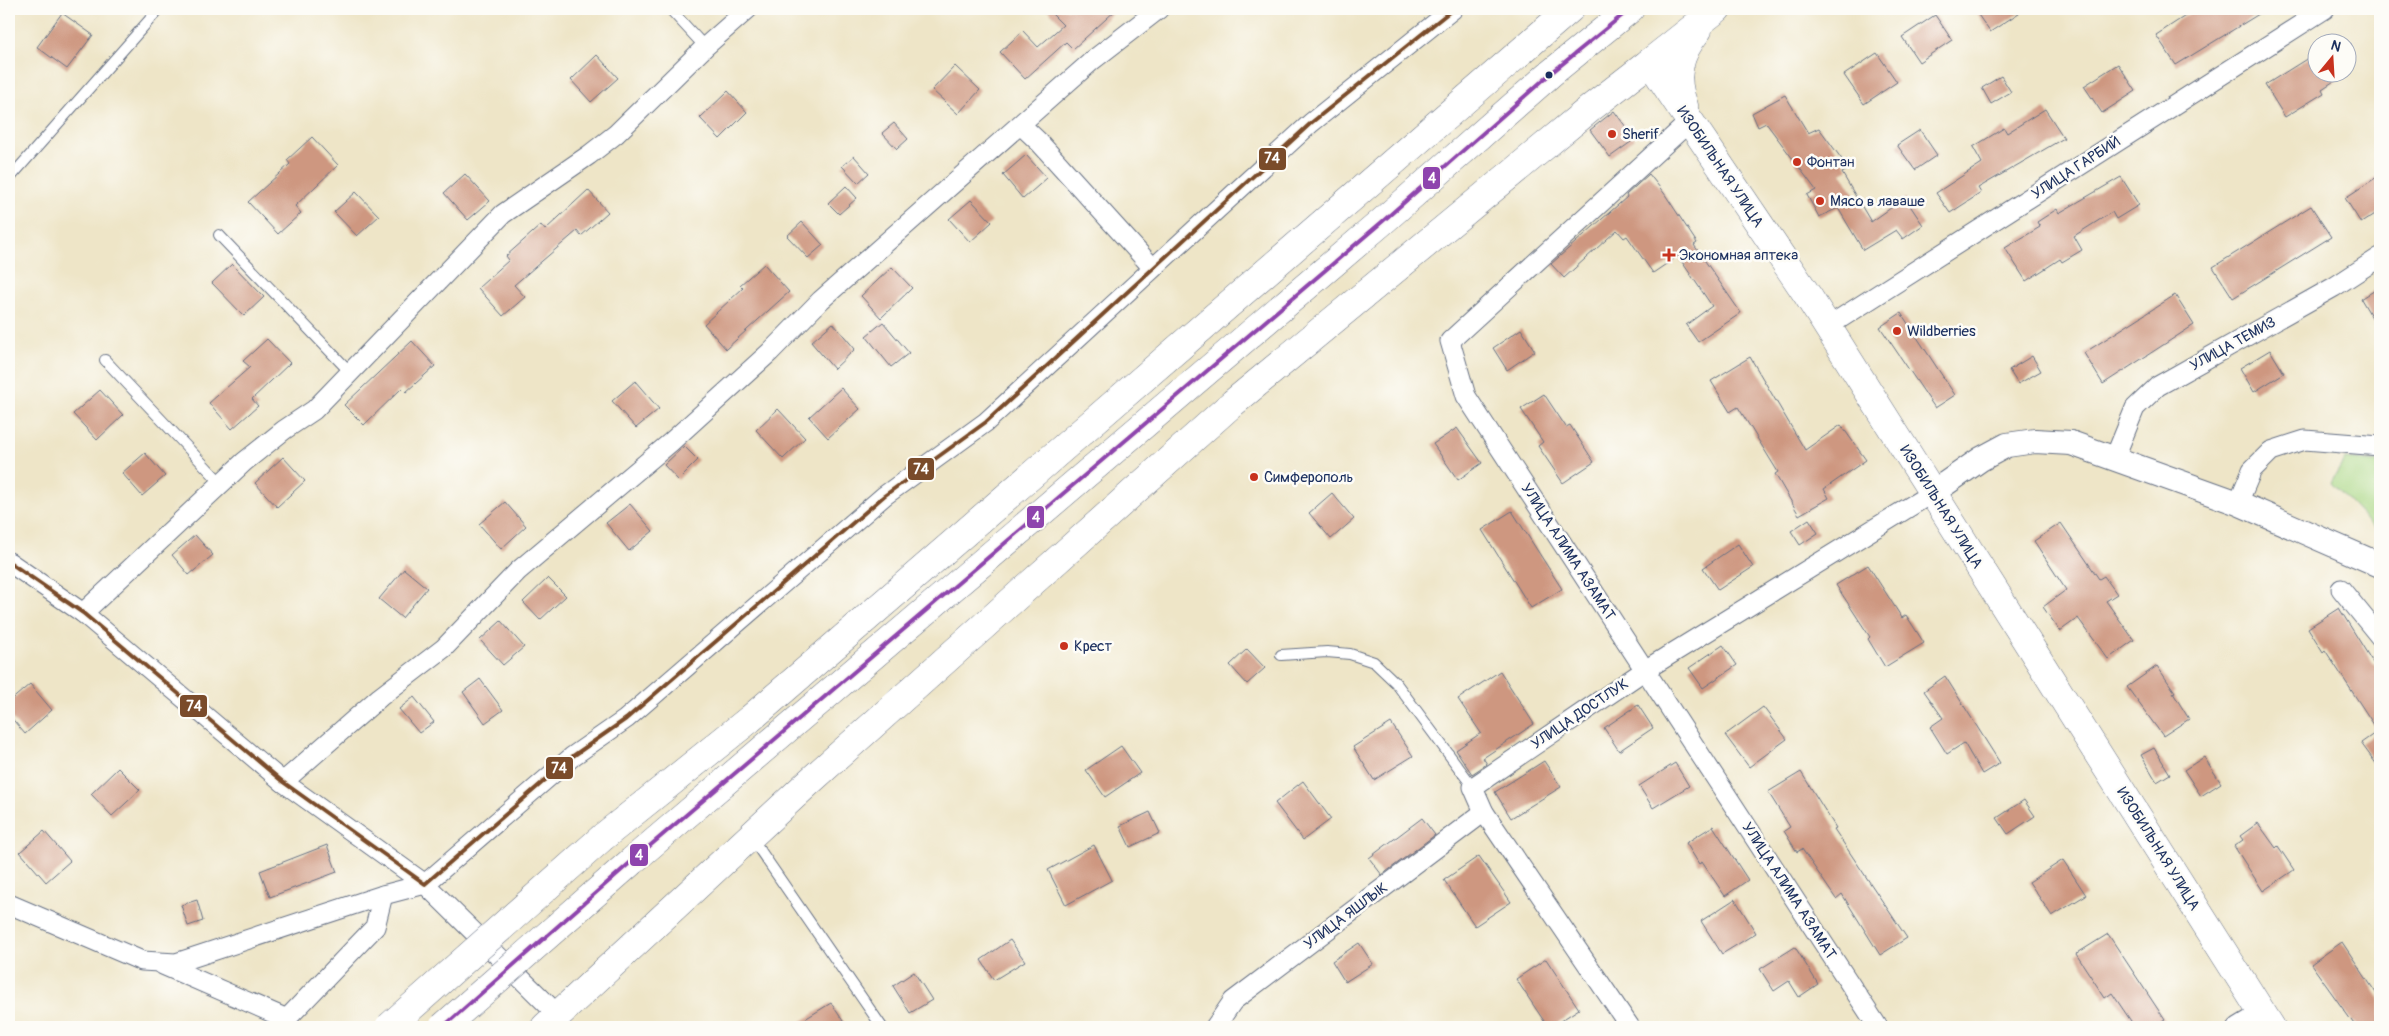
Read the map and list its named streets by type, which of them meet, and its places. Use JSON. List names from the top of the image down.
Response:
{
  "streets": {
    "main road": ["ИЗОБИЛЬНАЯ УЛИЦА"],
    "street": [
      "УЛИЦА ГАРБИЙ",
      "УЛИЦА ТЕМИЗ",
      "УЛИЦА АЛИМА АЗАМАТ",
      "УЛИЦА ДОСТЛУК",
      "УЛИЦА ЯШЛЫК"
    ]
  },
  "crossings": [
    ["ИЗОБИЛЬНАЯ УЛИЦА", "УЛИЦА ГАРБИЙ"],
    ["ИЗОБИЛЬНАЯ УЛИЦА", "УЛИЦА АЛИМА АЗАМАТ"],
    ["ИЗОБИЛЬНАЯ УЛИЦА", "УЛИЦА ДОСТЛУК"],
    ["УЛИЦА АЛИМА АЗАМАТ", "УЛИЦА ДОСТЛУК"]
  ],
  "places": {
    "other": [
      "Sherif",
      "Фонтан",
      "Мясо в лаваше",
      "Wildberries",
      "Симферополь",
      "Крест"
    ],
    "health": ["Экономная аптека"]
  },
  "lines": ["transit line 4", "transit line 74"],
  "north": "top"
}
